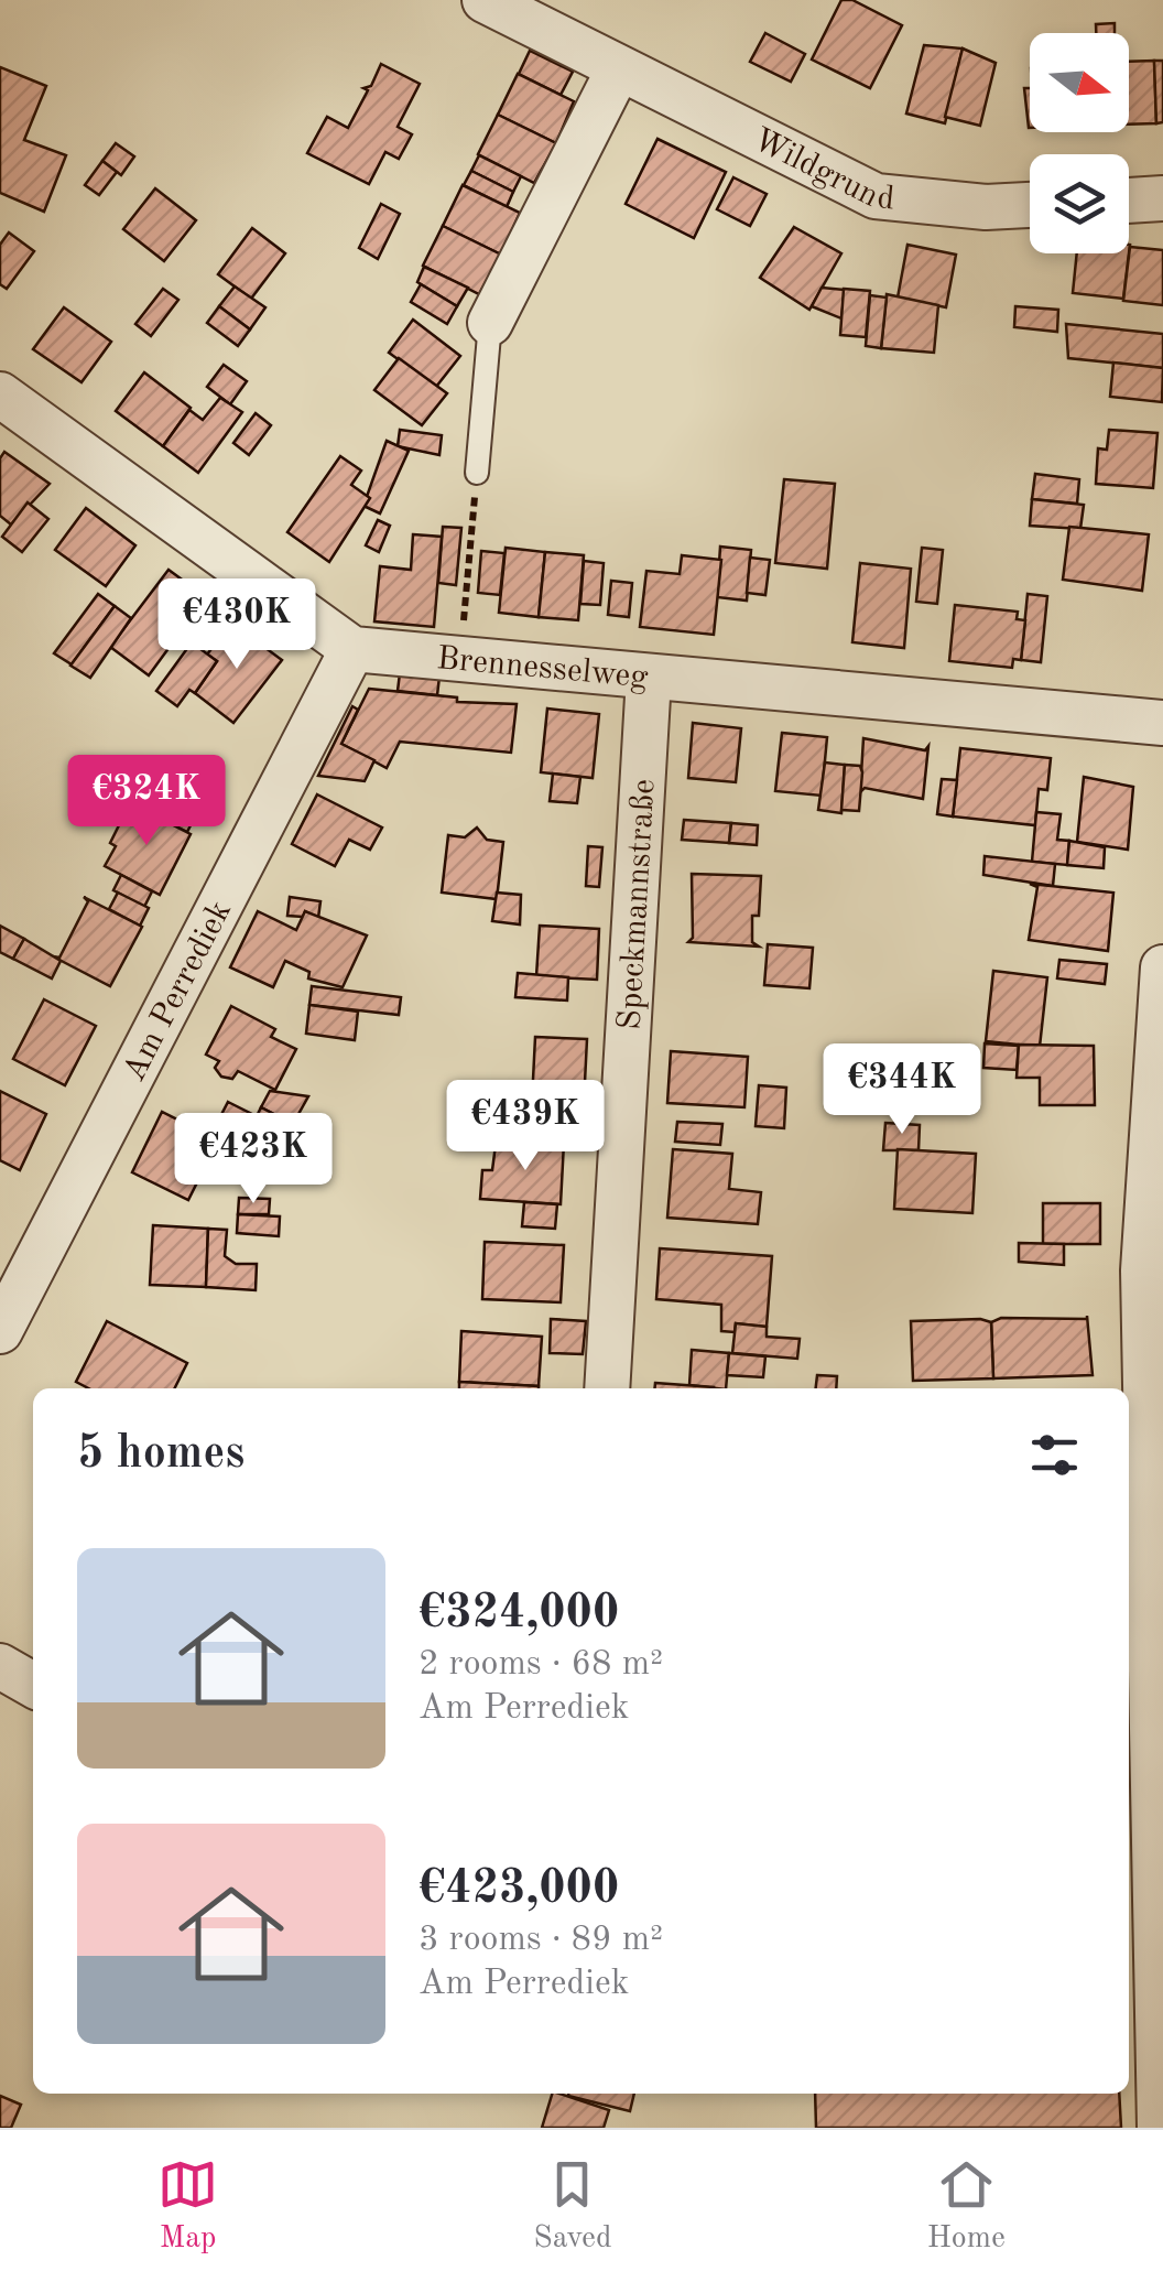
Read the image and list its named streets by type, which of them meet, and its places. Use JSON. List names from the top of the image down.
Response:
{
  "streets": {
    "street": [
      "Wildgrund",
      "Brennesselweg",
      "Speckmannstraße",
      "Am Perrediek"
    ]
  },
  "crossings": [
    ["Brennesselweg", "Speckmannstraße"],
    ["Brennesselweg", "Am Perrediek"]
  ],
  "north": "right",
  "page": {
    "price": [
      "€430K",
      "€324K",
      "€344K",
      "€439K",
      "€423K"
    ],
    "heading": "5 homes",
    "list": [
      {
        "name": "€324,000",
        "note": "2 rooms · 68 m² · Am Perrediek"
      },
      {
        "name": "€423,000",
        "note": "3 rooms · 89 m² · Am Perrediek"
      }
    ],
    "tabs": ["Map", "Saved", "Home"]
  }
}
